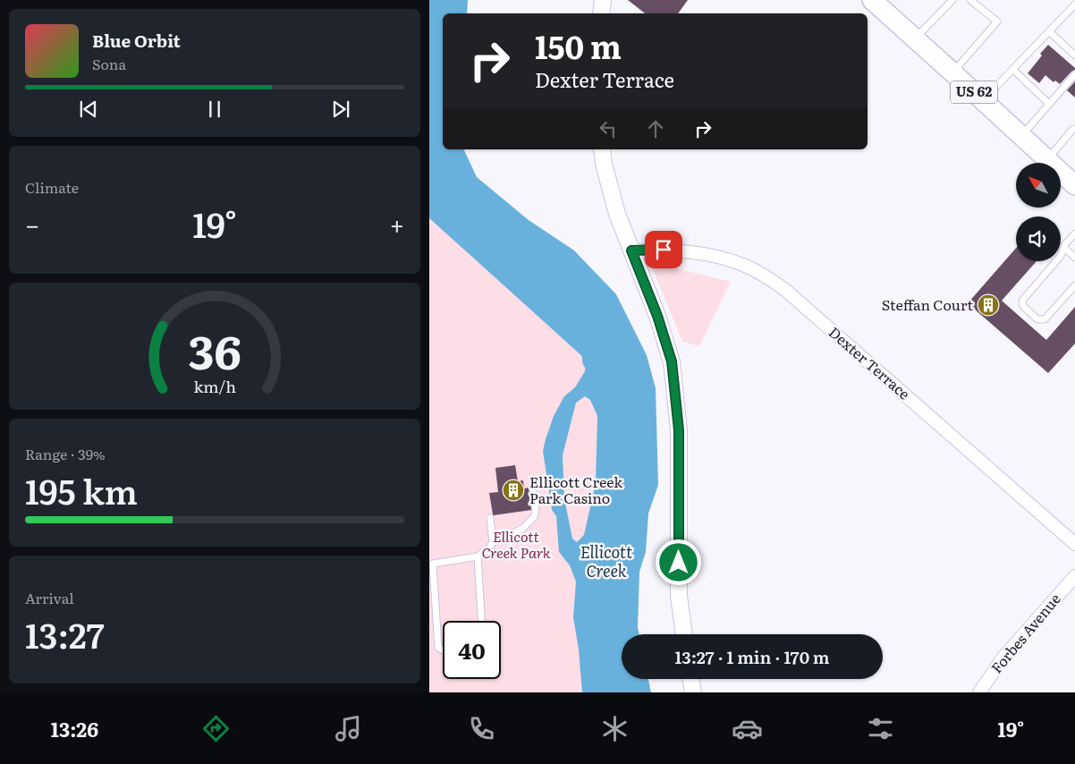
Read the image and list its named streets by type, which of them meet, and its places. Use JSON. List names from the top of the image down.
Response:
{
  "streets": {
    "main road": ["US 62"],
    "street": ["Dexter Terrace", "Forbes Avenue"]
  },
  "water": ["Ellicott Creek"],
  "parks": ["Ellicott Creek Park"],
  "places": {
    "building": ["Steffan Court", "Ellicott Creek Park Casino"]
  },
  "north": "top left",
  "page": {
    "turn": ["150 m", "Dexter Terrace"],
    "song": ["Blue Orbit", "Sona"],
    "tile": [
      "Climate",
      ["Range · 39%", "195 km"],
      ["Arrival", "13:27"]
    ],
    "heat": ["−", "19°", "+"],
    "limit": "40",
    "trip": "13:27 · 1 min · 170 m",
    "tabs": ["13:26", "19°"],
    "gauge": ["36", "km/h"]
  }
}
